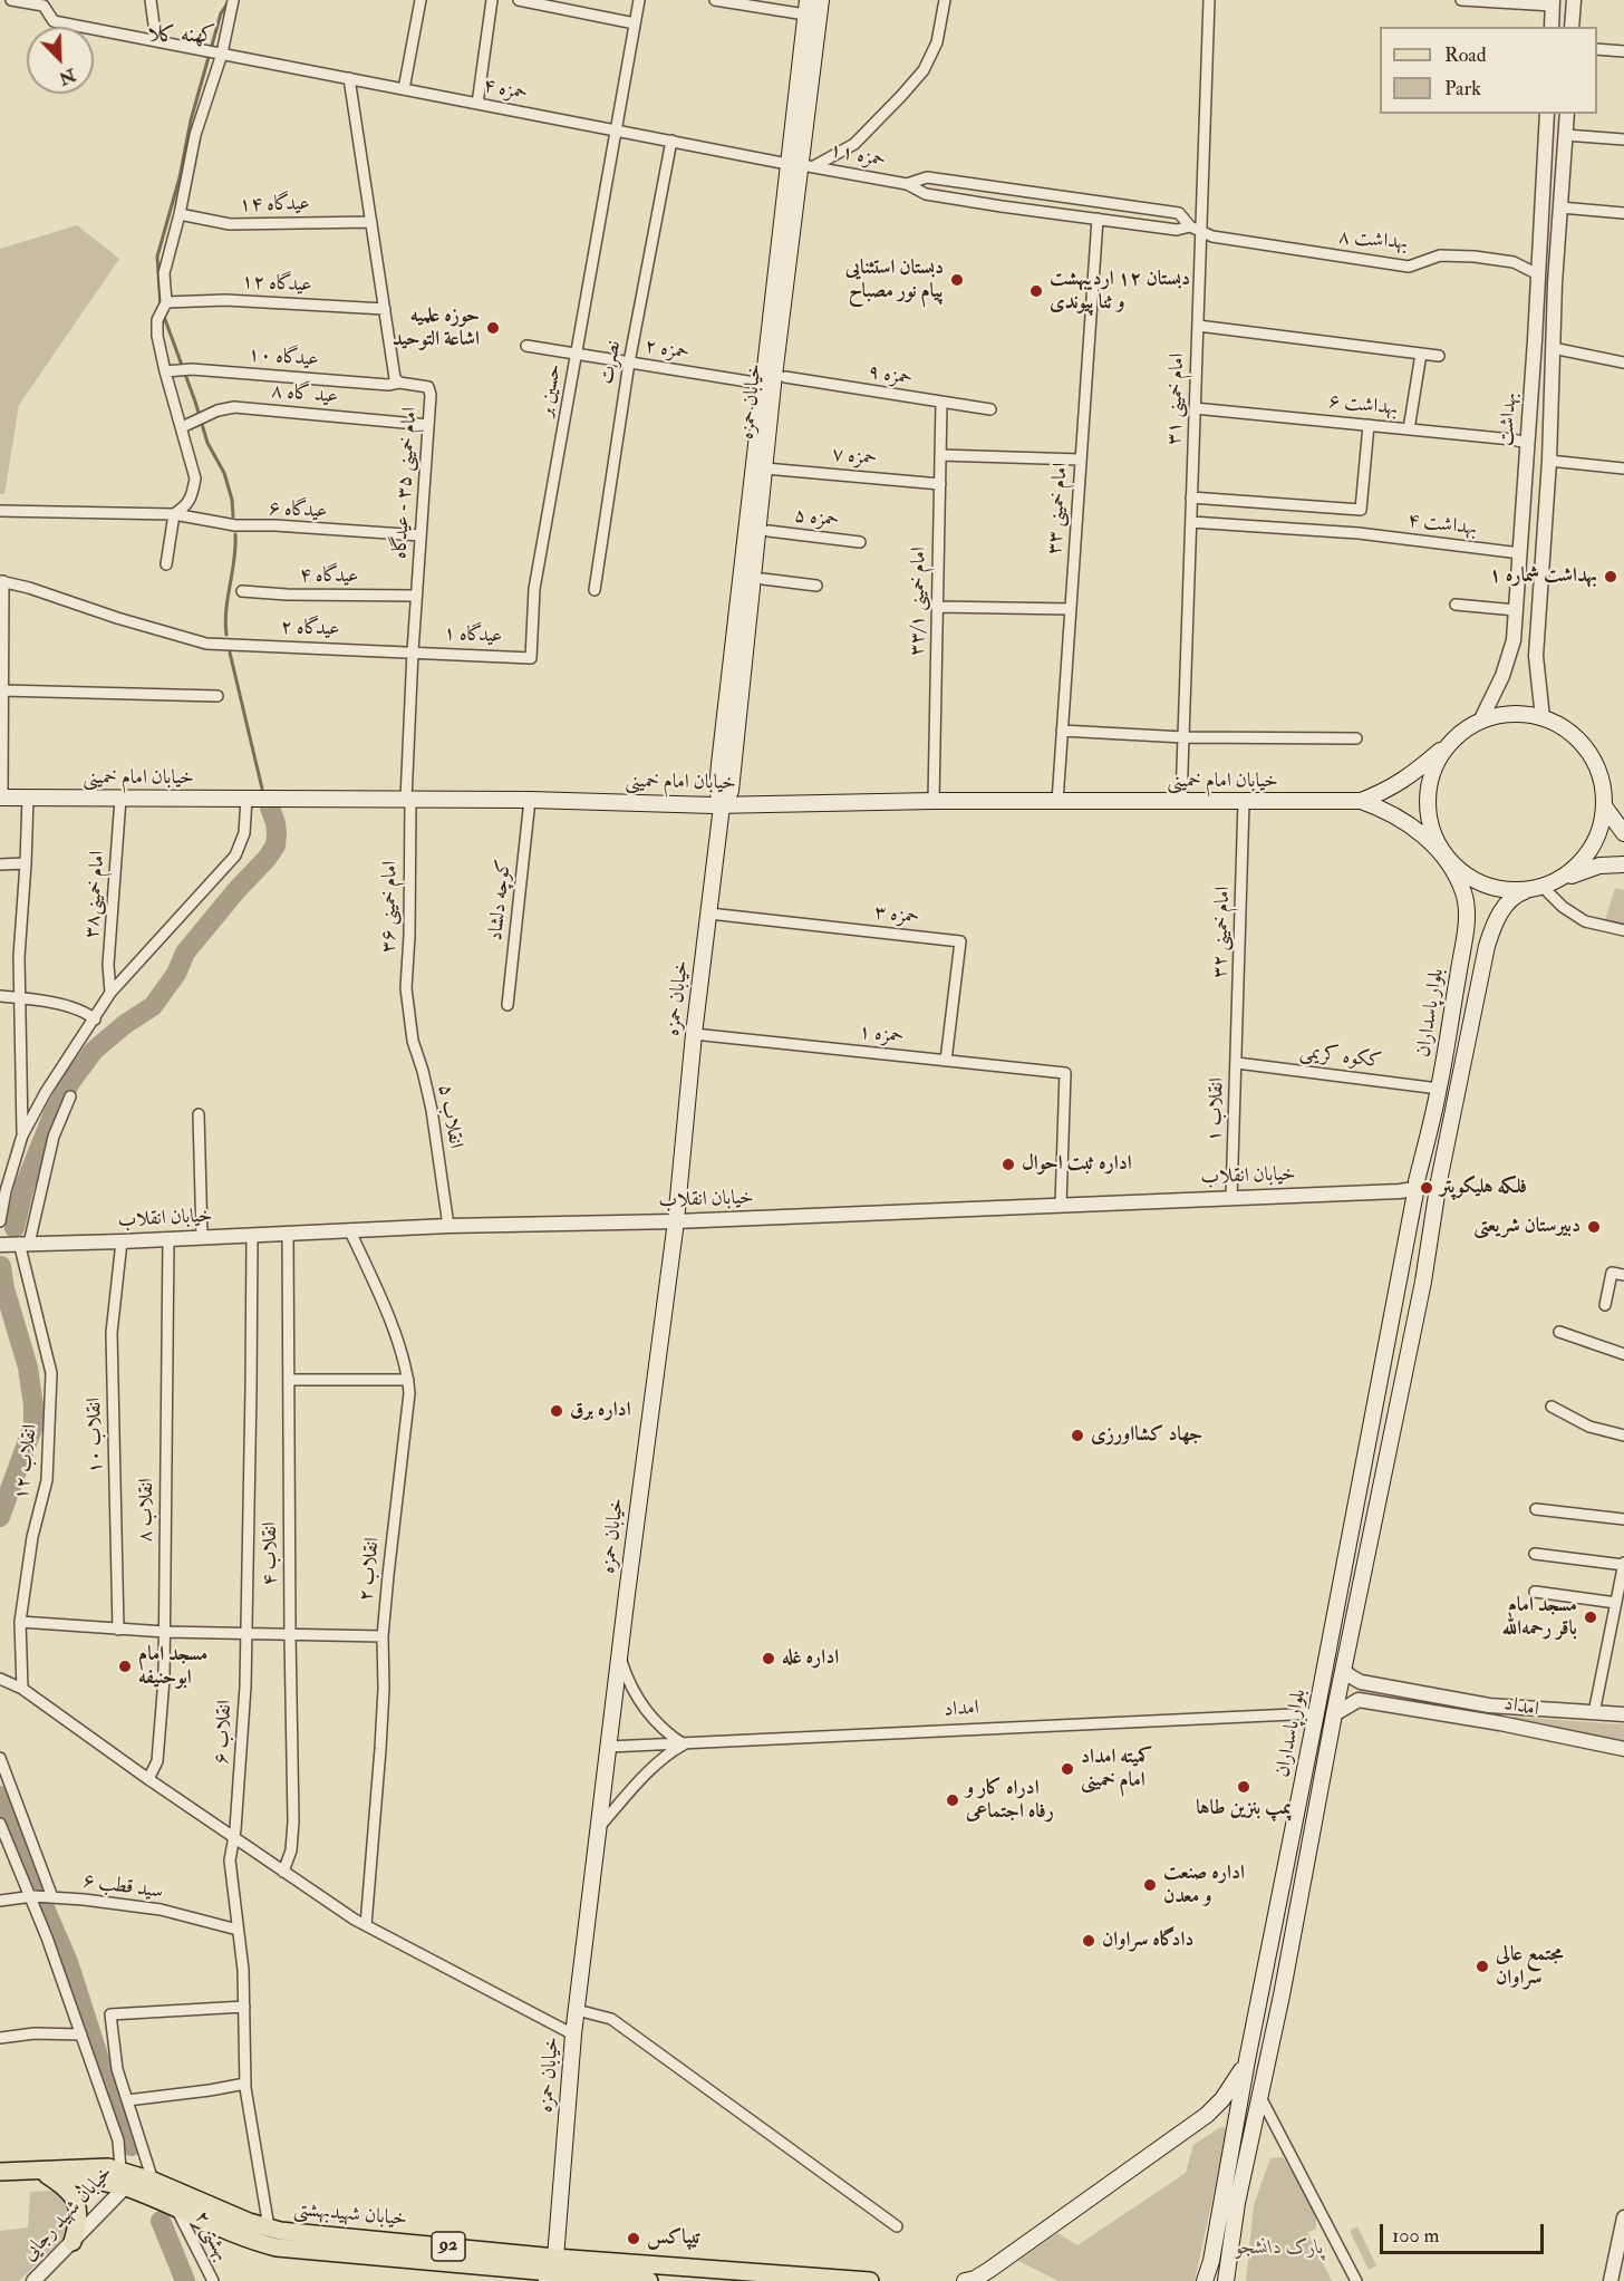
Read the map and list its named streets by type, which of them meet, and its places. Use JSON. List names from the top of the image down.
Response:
{
  "streets": {
    "main road": [
      "خیابان حمزه",
      "خیابان امام خمینی",
      "بلوار پاسداران",
      "خیابان شهیدبهشتی",
      "92"
    ],
    "street": [
      "حمزه ۴",
      "حمزه ۱۱",
      "عیدگاه ۱۴",
      "بهداشت ۸",
      "عیدگاه ۱۲",
      "حمزه ۲",
      "عیدگاه ۱۰",
      "نصرت",
      "حمزه ۹",
      "حسین بر",
      "عید گاه ۸",
      "امام خمینی ۳۱",
      "بهداشت ۶",
      "بهداشت",
      "حمزه ۷",
      "امام خمینی ۳۵ - عیدگاه",
      "امام خمینی ۳۳",
      "عیدگاه ۶",
      "حمزه ۵",
      "بهداشت ۴",
      "عیدگاه ۴",
      "امام خمینی ۳۳/۱",
      "عیدگاه ۲",
      "عیدگاه ۱",
      "امام خمینی۳۸",
      "کوچه دلشاد",
      "امام خمینی ۳۶",
      "حمزه ۳",
      "امام خمینی ۳۲",
      "حمزه ۱",
      "ککوه کریمی",
      "انقلاب ۱",
      "انقلاب ۵",
      "خیابان انقلاب",
      "انقلاب ۱۰",
      "انقلاب ۱۲",
      "انقلاب ۸",
      "انقلاب ۴",
      "انقلاب ۲",
      "امداد",
      "انقلاب ۶",
      "سید قطب ۶",
      "خیابان شهید رجایی",
      "بهشتی ۲"
    ]
  },
  "crossings": [
    ["حمزه ۴", "حمزه ۱۱"],
    ["حمزه ۴", "نصرت"],
    ["حمزه ۴", "حسین بر"],
    ["حمزه ۴", "خیابان حمزه"],
    ["حمزه ۴", "امام خمینی ۳۵ - عیدگاه"],
    ["حمزه ۱۱", "بهداشت ۸"],
    ["حمزه ۱۱", "خیابان حمزه"],
    ["عیدگاه ۱۴", "امام خمینی ۳۵ - عیدگاه"],
    ["بهداشت ۸", "امام خمینی ۳۱"],
    ["بهداشت ۸", "بهداشت"],
    ["عیدگاه ۱۲", "امام خمینی ۳۵ - عیدگاه"],
    ["حمزه ۲", "نصرت"],
    ["حمزه ۲", "حمزه ۹"],
    ["حمزه ۲", "حسین بر"],
    ["حمزه ۲", "خیابان حمزه"],
    ["عیدگاه ۱۰", "امام خمینی ۳۵ - عیدگاه"],
    ["حمزه ۹", "خیابان حمزه"],
    ["حمزه ۹", "امام خمینی ۳۳/۱"],
    ["حسین بر", "عیدگاه ۱"],
    ["عید گاه ۸", "امام خمینی ۳۵ - عیدگاه"],
    ["امام خمینی ۳۱", "بهداشت ۶"],
    ["امام خمینی ۳۱", "بهداشت ۴"],
    ["امام خمینی ۳۱", "خیابان امام خمینی"],
    ["خیابان حمزه", "حمزه ۷"],
    ["خیابان حمزه", "خیابان امام خمینی"],
    ["خیابان حمزه", "حمزه ۳"],
    ["خیابان حمزه", "حمزه ۱"],
    ["خیابان حمزه", "خیابان انقلاب"],
    ["خیابان حمزه", "امداد"],
    ["خیابان حمزه", "خیابان شهیدبهشتی"],
    ["بهداشت ۶", "بهداشت"],
    ["بهداشت", "بهداشت ۴"],
    ["بهداشت", "بلوار پاسداران"],
    ["حمزه ۷", "امام خمینی ۳۳/۱"],
    ["امام خمینی ۳۵ - عیدگاه", "عیدگاه ۶"],
    ["امام خمینی ۳۵ - عیدگاه", "عیدگاه ۴"],
    ["امام خمینی ۳۵ - عیدگاه", "عیدگاه ۲"],
    ["امام خمینی ۳۵ - عیدگاه", "عیدگاه ۱"],
    ["امام خمینی ۳۵ - عیدگاه", "خیابان امام خمینی"],
    ["امام خمینی ۳۵ - عیدگاه", "امام خمینی ۳۶"],
    ["امام خمینی ۳۳", "خیابان امام خمینی"],
    ["امام خمینی ۳۳/۱", "خیابان امام خمینی"],
    ["عیدگاه ۲", "عیدگاه ۱"],
    ["خیابان امام خمینی", "امام خمینی۳۸"],
    ["خیابان امام خمینی", "کوچه دلشاد"],
    ["خیابان امام خمینی", "امام خمینی ۳۶"],
    ["خیابان امام خمینی", "امام خمینی ۳۲"],
    ["امام خمینی ۳۶", "انقلاب ۵"],
    ["حمزه ۳", "حمزه ۱"],
    ["امام خمینی ۳۲", "ککوه کریمی"],
    ["امام خمینی ۳۲", "انقلاب ۱"],
    ["بلوار پاسداران", "ککوه کریمی"],
    ["بلوار پاسداران", "خیابان انقلاب"],
    ["بلوار پاسداران", "امداد"],
    ["حمزه ۱", "خیابان انقلاب"],
    ["ککوه کریمی", "انقلاب ۱"],
    ["انقلاب ۱", "خیابان انقلاب"],
    ["انقلاب ۵", "خیابان انقلاب"],
    ["خیابان انقلاب", "انقلاب ۱۰"],
    ["خیابان انقلاب", "انقلاب ۱۲"],
    ["خیابان انقلاب", "انقلاب ۸"],
    ["خیابان انقلاب", "انقلاب ۴"],
    ["خیابان انقلاب", "انقلاب ۲"],
    ["خیابان انقلاب", "انقلاب ۶"],
    ["انقلاب ۶", "سید قطب ۶"],
    ["انقلاب ۶", "خیابان شهیدبهشتی"],
    ["خیابان شهید رجایی", "خیابان شهیدبهشتی"],
    ["خیابان شهیدبهشتی", "بهشتی ۲"]
  ],
  "districts": ["کهنه کلا"],
  "parks": ["پارک دانشجو"],
  "places": [
    "دبستان استثنایی پیام نور مصباح",
    "دبستان ۱۲ اردیبهشت و ثنا پیوندی",
    "حوزه علمیه اشاعة التوحید",
    "بهداشت شماره ۱",
    "اداره ثبت احوال",
    "فلکه هلیکوپتر",
    "دبیرستان شریعتی",
    "اداره برق",
    "جهاد کشااورزی",
    "مسجد امام باقر رحمه‌الله",
    "اداره غله",
    "مسجد امام ابوحنیفه",
    "کمیته امداد امام خمینی",
    "پمپ بنزین طاها",
    "ادراه کار و رفاه اجتماعی",
    "اداره صنعت و معدن",
    "دادگاه سراوان",
    "مجتمع عالی سراوان",
    "تیپاکس"
  ],
  "legend": ["Road", "Park"],
  "scale_bar": "100 m",
  "north": "bottom right"
}
